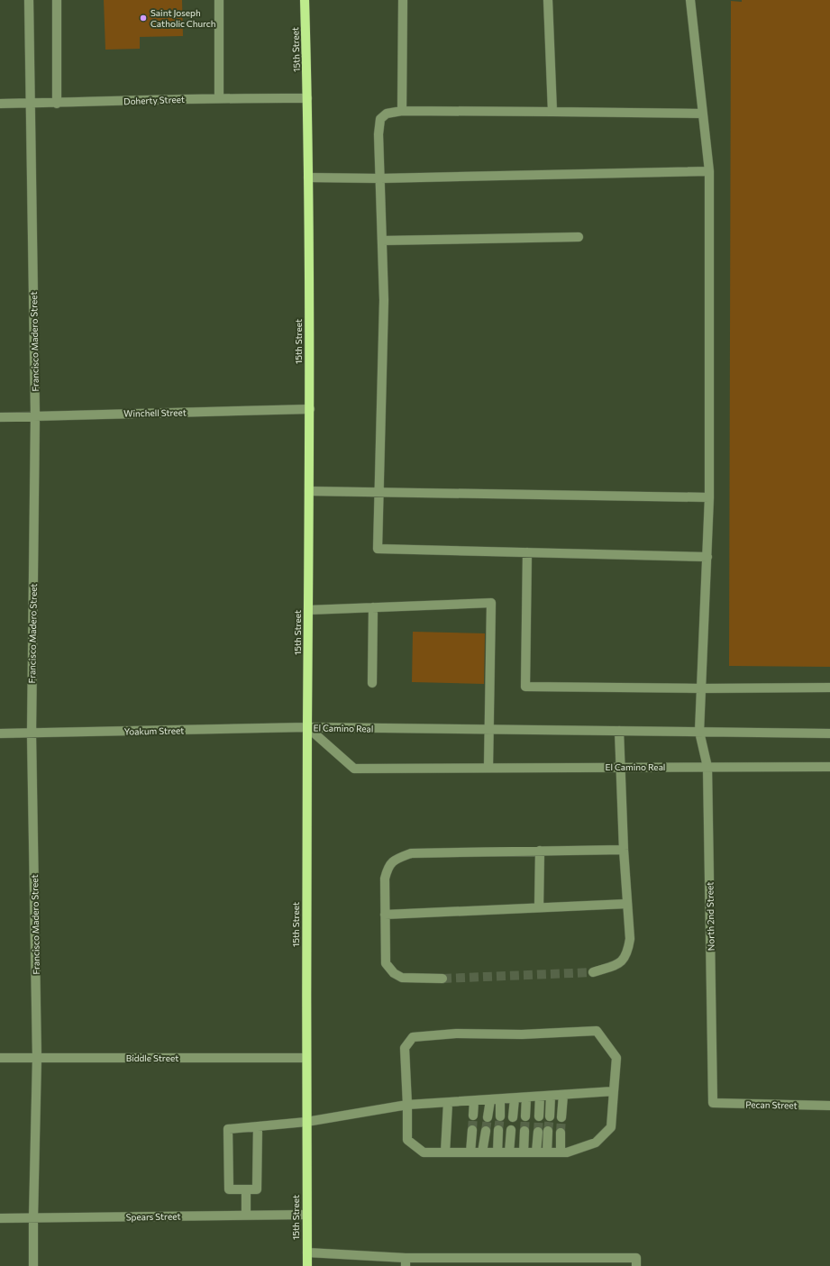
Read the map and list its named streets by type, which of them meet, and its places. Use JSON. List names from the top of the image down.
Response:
{
  "streets": {
    "main road": ["15th Street"],
    "street": [
      "Doherty Street",
      "Francisco Madero Street",
      "Winchell Street",
      "El Camino Real",
      "Yoakum Street",
      "North 2nd Street",
      "Biddle Street",
      "Pecan Street",
      "Spears Street"
    ]
  },
  "crossings": [
    ["15th Street", "Doherty Street"],
    ["15th Street", "Winchell Street"],
    ["15th Street", "El Camino Real"],
    ["15th Street", "Yoakum Street"],
    ["15th Street", "Biddle Street"],
    ["15th Street", "Spears Street"],
    ["Doherty Street", "Francisco Madero Street"],
    ["Francisco Madero Street", "Winchell Street"],
    ["Francisco Madero Street", "Yoakum Street"],
    ["Francisco Madero Street", "Biddle Street"],
    ["Francisco Madero Street", "Spears Street"],
    ["El Camino Real", "Yoakum Street"],
    ["El Camino Real", "North 2nd Street"],
    ["North 2nd Street", "Pecan Street"]
  ],
  "places": ["Saint Joseph Catholic Church"]
}
